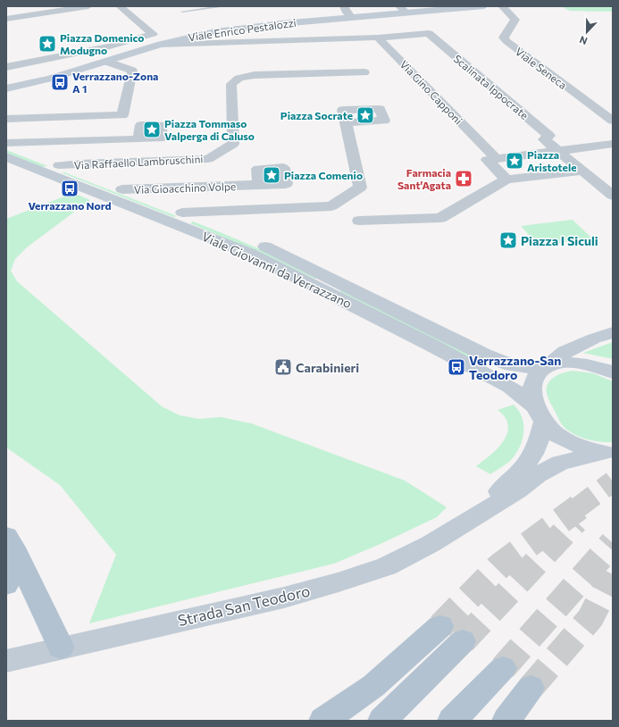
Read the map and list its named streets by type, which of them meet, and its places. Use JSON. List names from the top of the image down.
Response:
{
  "streets": {
    "main road": ["Viale Enrico Pestalozzi", "Viale Giovanni da Verrazzano", "Strada San Teodoro"],
    "street": [
      "Viale Seneca",
      "Scalinata Ippocrate",
      "Via Gino Capponi",
      "Via Raffaello Lambruschini",
      "Via Gioacchino Volpe"
    ]
  },
  "crossings": [
    ["Scalinata Ippocrate", "Via Gino Capponi"],
    ["Via Raffaello Lambruschini", "Viale Giovanni da Verrazzano"],
    ["Via Gioacchino Volpe", "Viale Giovanni da Verrazzano"],
    ["Viale Giovanni da Verrazzano", "Strada San Teodoro"]
  ],
  "places": {
    "place": [
      "Piazza Domenico Modugno",
      "Piazza Socrate",
      "Piazza Tommaso Valperga di Caluso",
      "Piazza Aristotele",
      "Piazza Comenio",
      "Piazza I Siculi"
    ],
    "bus stop": ["Verrazzano-Zona A 1", "Verrazzano Nord", "Verrazzano-San Teodoro"],
    "pharmacy": ["Farmacia Sant'Agata"],
    "public building": ["Carabinieri"]
  },
  "north": "bottom"
}
